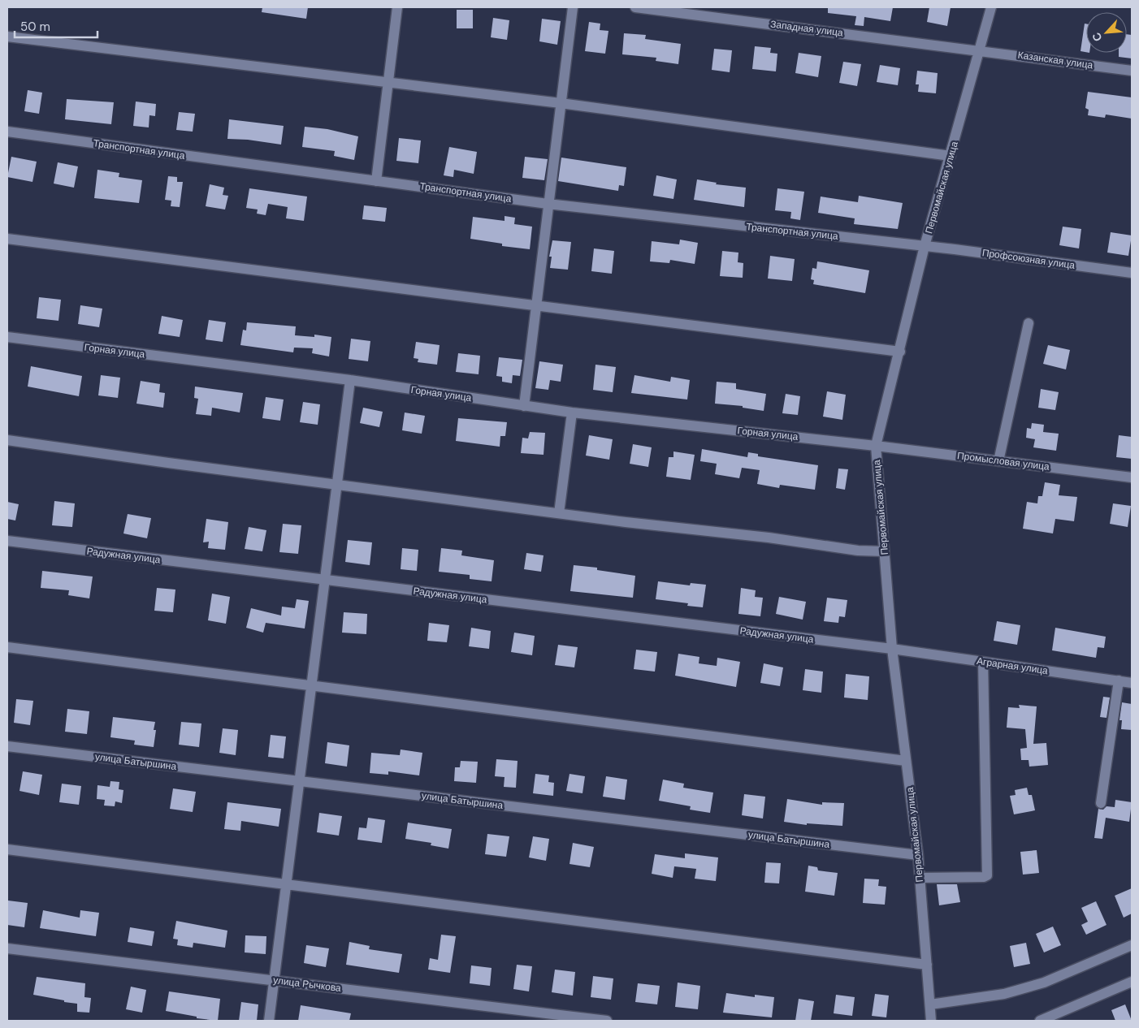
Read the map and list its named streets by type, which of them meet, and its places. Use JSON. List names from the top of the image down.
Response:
{
  "streets": {
    "street": [
      "Западная улица",
      "Казанская улица",
      "Транспортная улица",
      "Первомайская улица",
      "Профсоюзная улица",
      "Горная улица",
      "Промысловая улица",
      "Радужная улица",
      "Аграрная улица",
      "улица Батыршина",
      "улица Рычкова"
    ]
  },
  "crossings": [
    ["Западная улица", "Казанская улица"],
    ["Западная улица", "Первомайская улица"],
    ["Казанская улица", "Первомайская улица"],
    ["Транспортная улица", "Первомайская улица"],
    ["Транспортная улица", "Профсоюзная улица"],
    ["Первомайская улица", "Профсоюзная улица"],
    ["Первомайская улица", "Горная улица"],
    ["Первомайская улица", "Промысловая улица"],
    ["Первомайская улица", "Радужная улица"],
    ["Первомайская улица", "Аграрная улица"],
    ["Первомайская улица", "улица Батыршина"],
    ["Горная улица", "Промысловая улица"],
    ["Радужная улица", "Аграрная улица"]
  ],
  "scale_bar": "50 m",
  "north": "bottom left"
}
